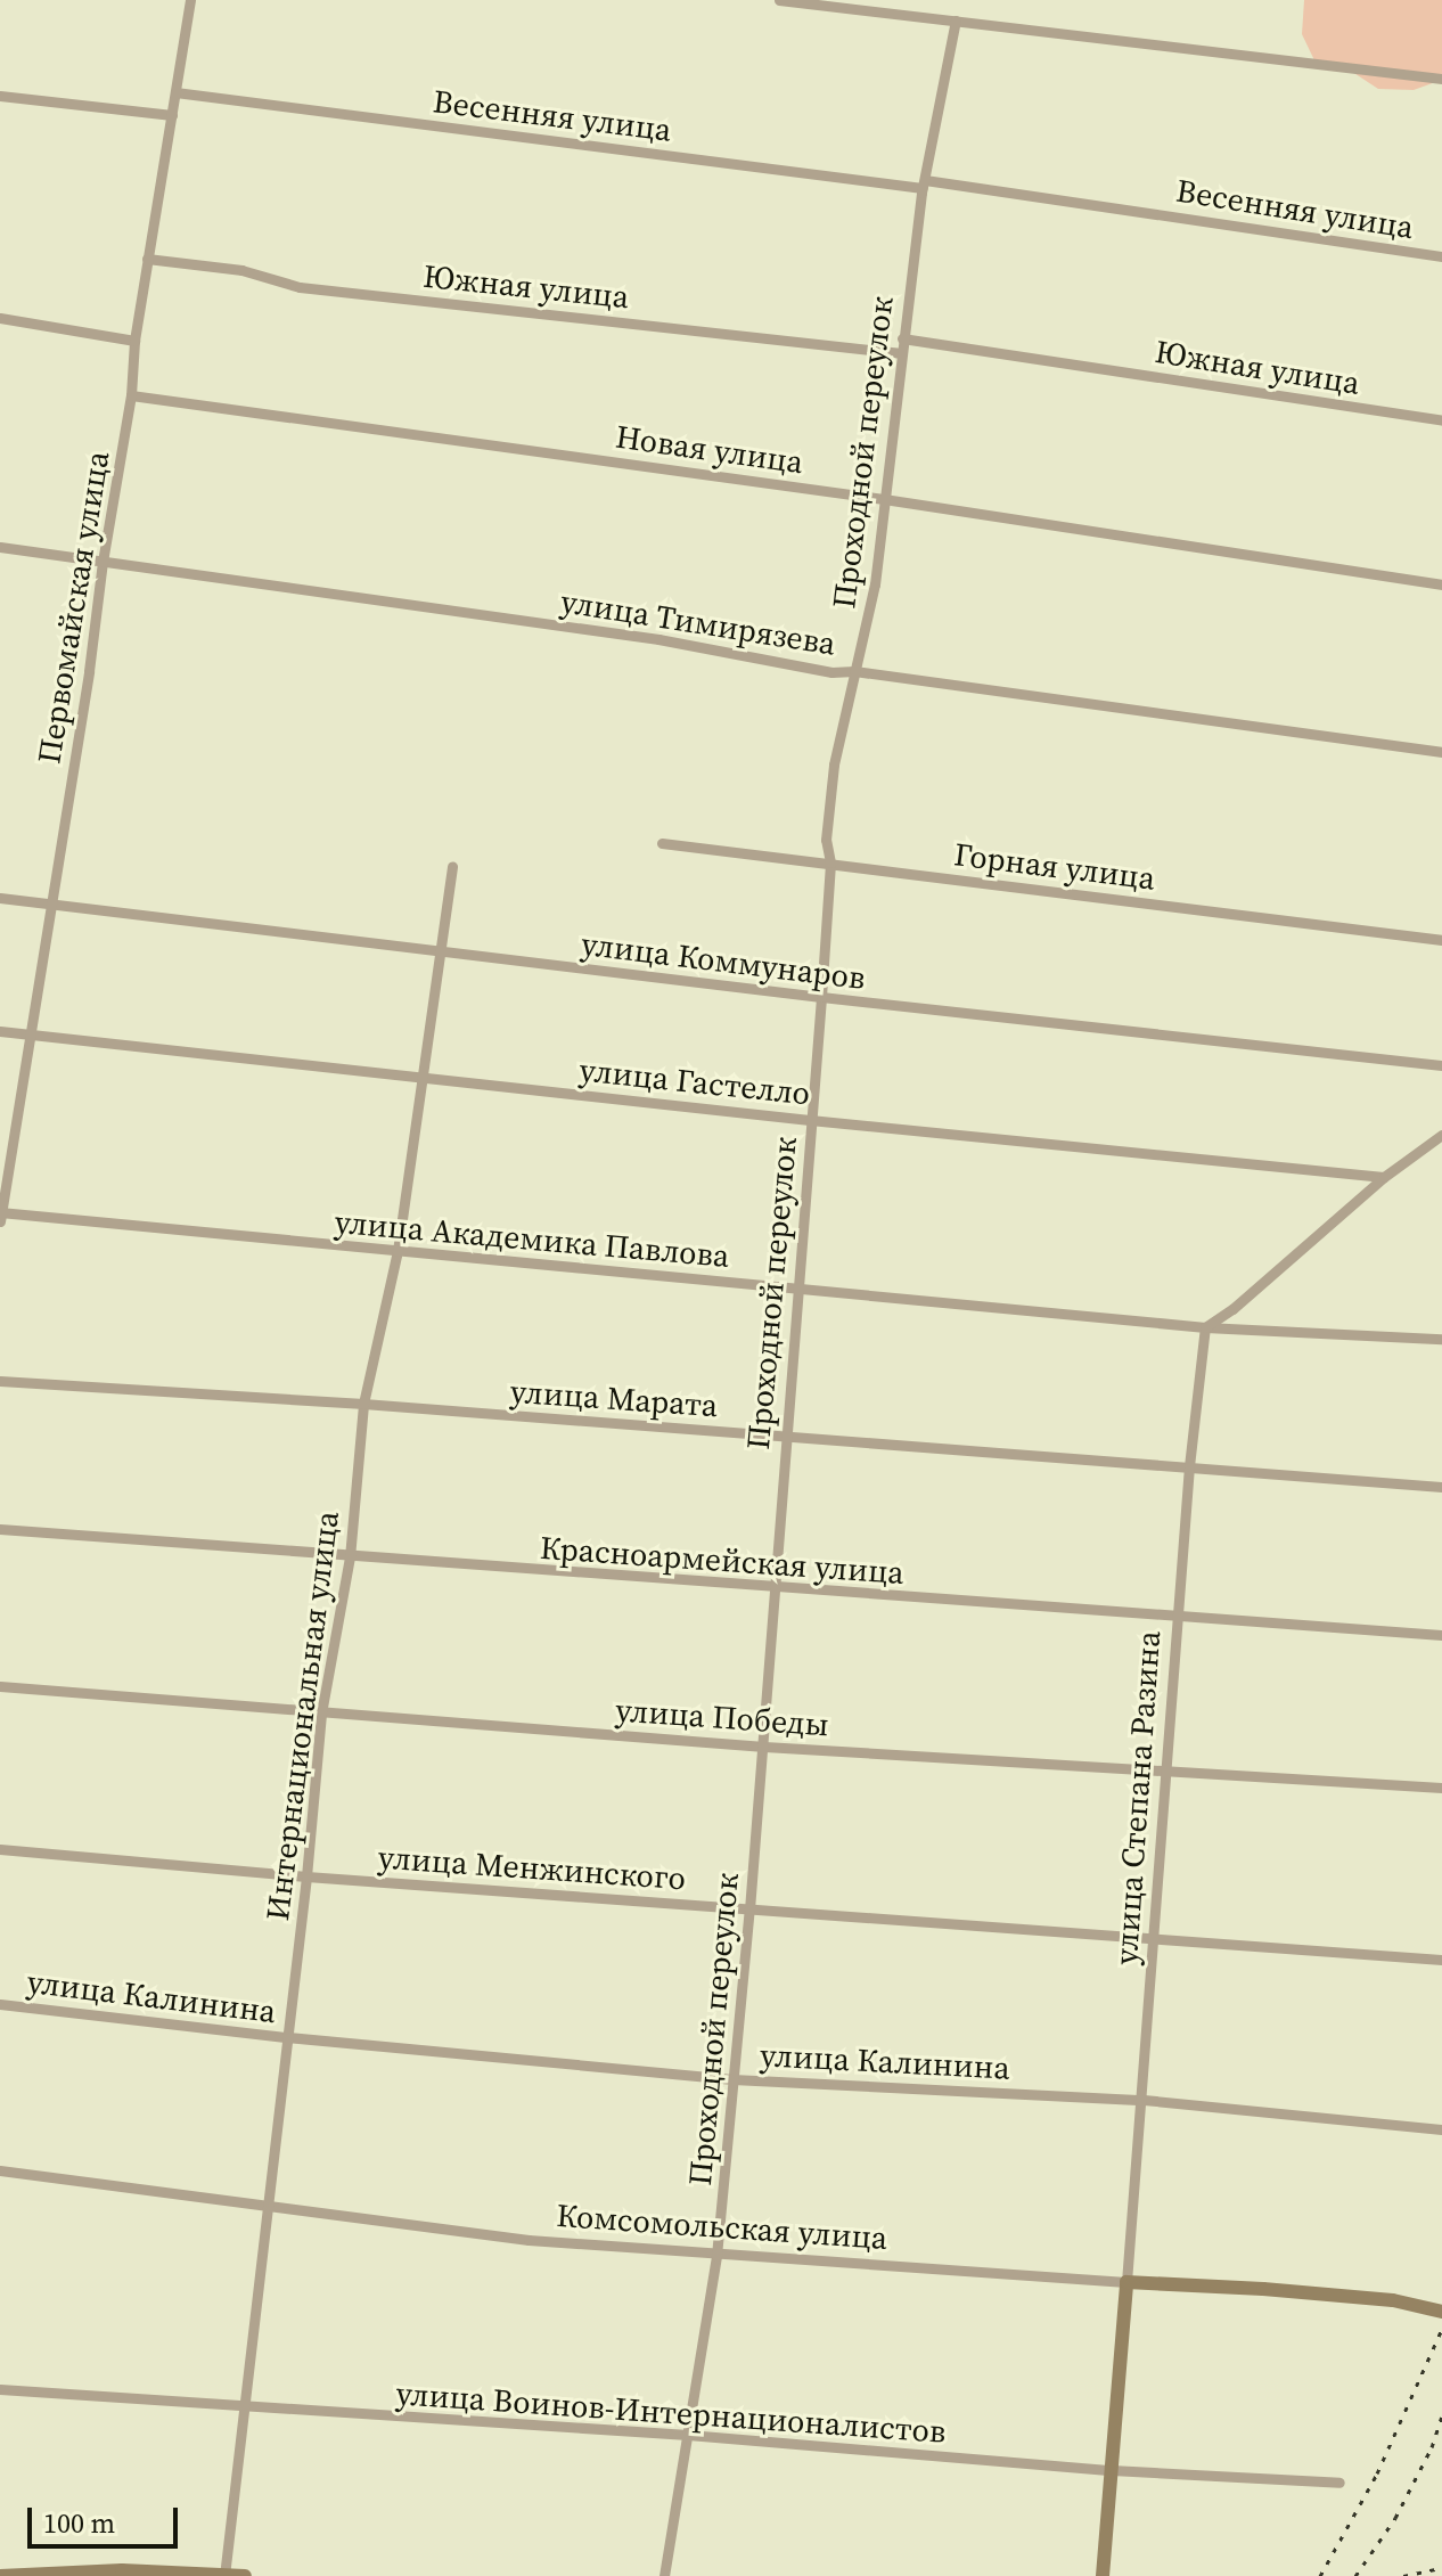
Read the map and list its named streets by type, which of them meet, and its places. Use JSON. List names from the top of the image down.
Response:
{
  "streets": {
    "main road": ["улица Степана Разина", "Комсомольская улица"],
    "street": [
      "Весенняя улица",
      "Южная улица",
      "Новая улица",
      "Проходной переулок",
      "Первомайская улица",
      "улица Тимирязева",
      "Горная улица",
      "улица Коммунаров",
      "улица Гастелло",
      "улица Академика Павлова",
      "улица Марата",
      "Красноармейская улица",
      "Интернациональная улица",
      "улица Победы",
      "улица Менжинского",
      "улица Калинина",
      "улица Воинов-Интернационалистов"
    ]
  },
  "crossings": [
    ["Весенняя улица", "Проходной переулок"],
    ["Весенняя улица", "Первомайская улица"],
    ["Южная улица", "Проходной переулок"],
    ["Южная улица", "Первомайская улица"],
    ["Новая улица", "Проходной переулок"],
    ["Новая улица", "Первомайская улица"],
    ["Проходной переулок", "улица Тимирязева"],
    ["Проходной переулок", "Горная улица"],
    ["Проходной переулок", "улица Коммунаров"],
    ["Проходной переулок", "улица Гастелло"],
    ["Проходной переулок", "улица Академика Павлова"],
    ["Проходной переулок", "улица Марата"],
    ["Проходной переулок", "Красноармейская улица"],
    ["Проходной переулок", "улица Победы"],
    ["Проходной переулок", "улица Менжинского"],
    ["Проходной переулок", "улица Калинина"],
    ["Проходной переулок", "Комсомольская улица"],
    ["Проходной переулок", "улица Воинов-Интернационалистов"],
    ["Первомайская улица", "улица Тимирязева"],
    ["Первомайская улица", "улица Коммунаров"],
    ["Первомайская улица", "улица Гастелло"],
    ["Первомайская улица", "улица Академика Павлова"],
    ["улица Коммунаров", "Интернациональная улица"],
    ["улица Гастелло", "Интернациональная улица"],
    ["улица Академика Павлова", "Интернациональная улица"],
    ["улица Академика Павлова", "улица Степана Разина"],
    ["улица Марата", "Интернациональная улица"],
    ["улица Марата", "улица Степана Разина"],
    ["Красноармейская улица", "Интернациональная улица"],
    ["Красноармейская улица", "улица Степана Разина"],
    ["Интернациональная улица", "улица Победы"],
    ["Интернациональная улица", "улица Менжинского"],
    ["Интернациональная улица", "улица Калинина"],
    ["Интернациональная улица", "Комсомольская улица"],
    ["Интернациональная улица", "улица Воинов-Интернационалистов"],
    ["улица Победы", "улица Степана Разина"],
    ["улица Степана Разина", "улица Менжинского"],
    ["улица Степана Разина", "улица Калинина"],
    ["улица Степана Разина", "Комсомольская улица"],
    ["улица Степана Разина", "улица Воинов-Интернационалистов"]
  ],
  "scale_bar": "100 m"
}
